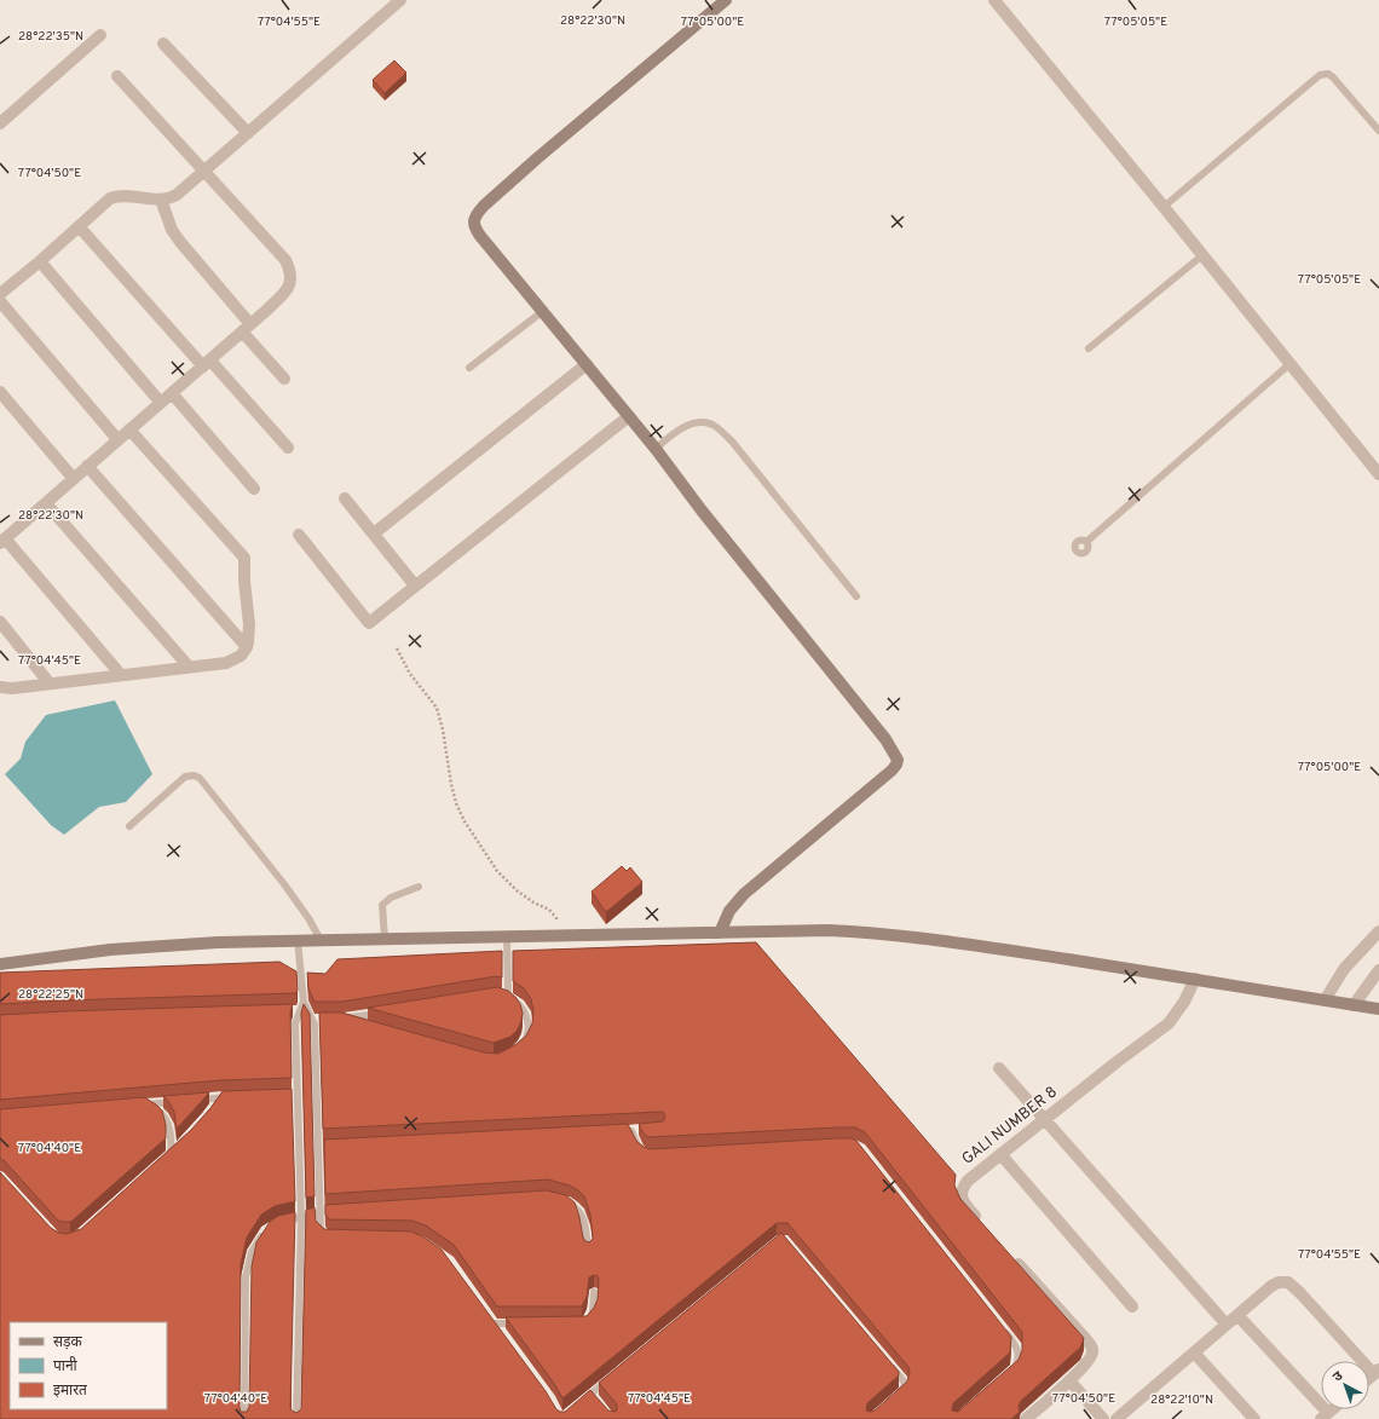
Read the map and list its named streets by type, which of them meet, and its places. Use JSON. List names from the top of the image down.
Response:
{
  "streets": {
    "street": ["GALI NUMBER 8"]
  },
  "legend": ["सड़क", "पानी", "इमारत"],
  "north": "top left",
  "coordinates": [
    "28°22'30\"N",
    "77°05'00\"E",
    "77°04'55\"E",
    "77°05'05\"E",
    "28°22'35\"N",
    "77°04'50\"E",
    "77°04'45\"E",
    "28°22'25\"N",
    "77°04'40\"E",
    "28°22'10\"N"
  ]
}
